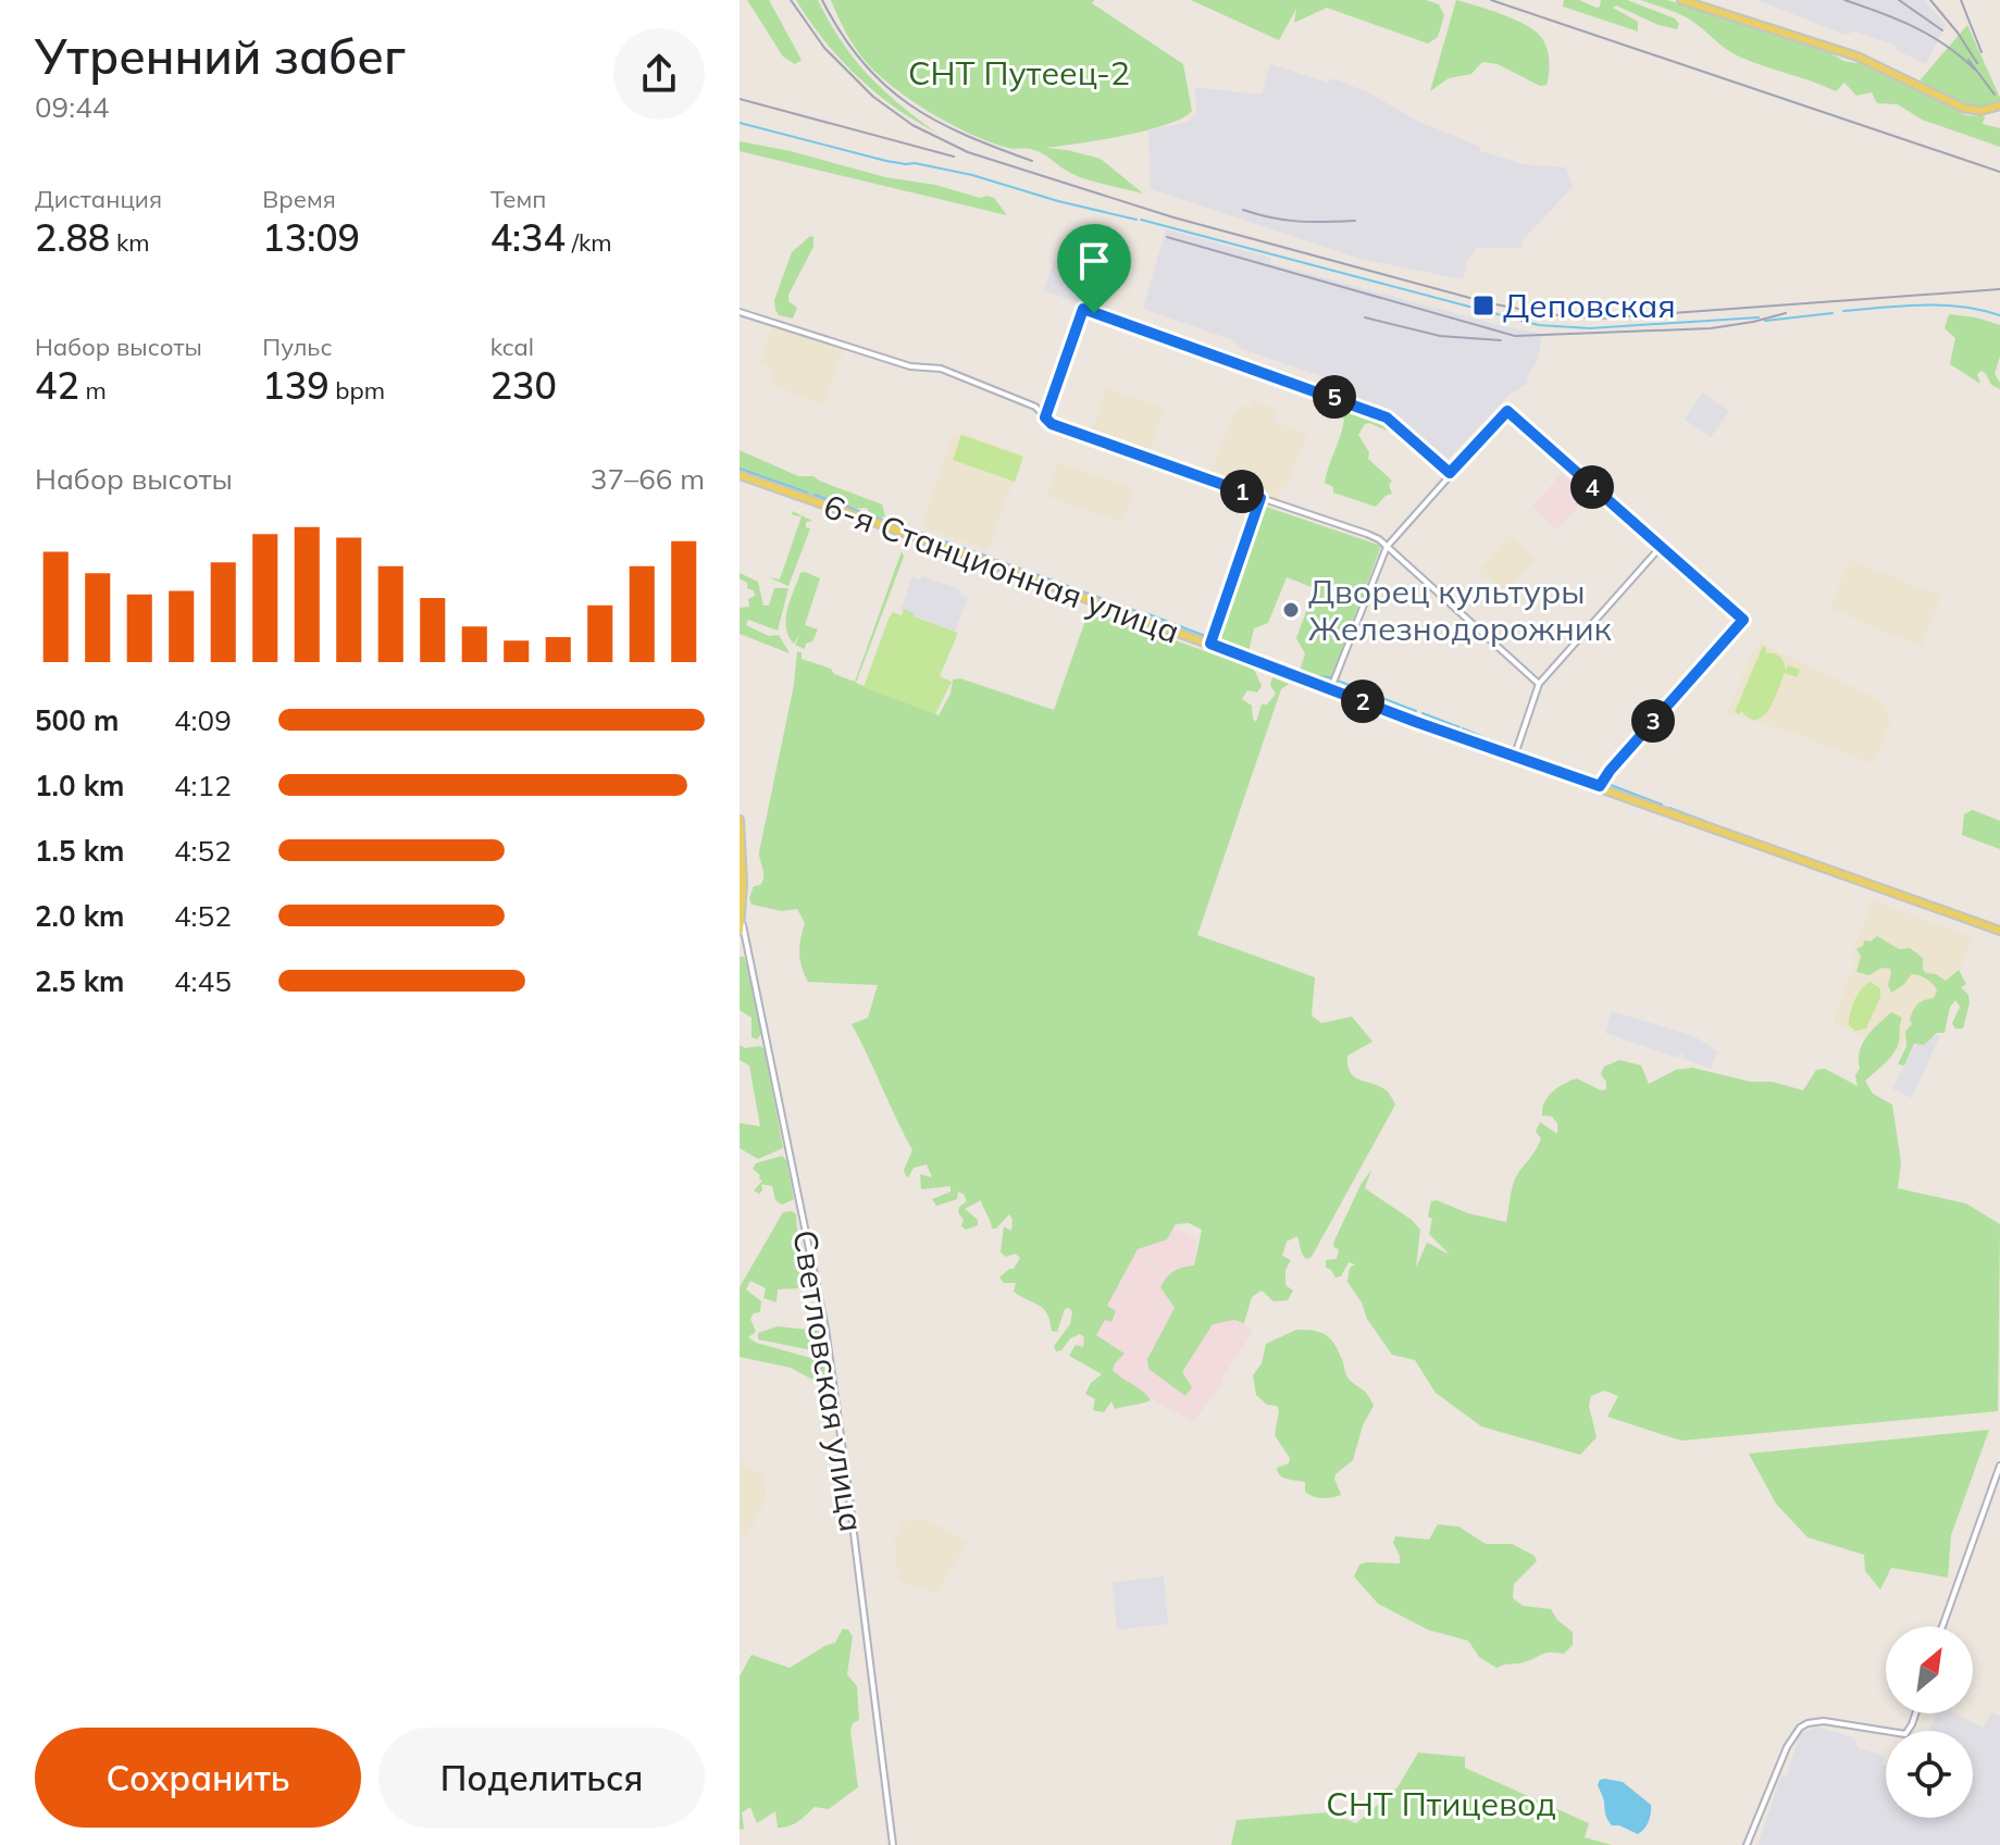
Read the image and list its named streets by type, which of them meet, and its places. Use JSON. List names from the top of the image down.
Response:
{
  "streets": {
    "main road": ["6-я Станционная улица"],
    "street": ["Светловская улица"]
  },
  "parks": ["СНТ Путеец-2", "СНТ Птицевод"],
  "places": {
    "transit": ["Деповская"],
    "other": ["Дворец культуры Железнодорожник"]
  },
  "north": "top right",
  "page": {
    "heading": ["Утренний забег", "09:44"],
    "stats": [
      ["Дистанция", "2.88 km"],
      ["Время", "13:09"],
      ["Темп", "4:34 /km"],
      ["Набор высоты", "42 m"],
      ["Пульс", "139 bpm"],
      ["kcal", "230"]
    ],
    "pins": [
      "5",
      "4",
      "1",
      "2",
      "3"
    ],
    "chart": ["Набор высоты", "37–66 m"],
    "list": [
      {
        "name": "500 m",
        "note": "4:09"
      },
      {
        "name": "1.0 km",
        "note": "4:12"
      },
      {
        "name": "1.5 km",
        "note": "4:52"
      },
      {
        "name": "2.0 km",
        "note": "4:52"
      },
      {
        "name": "2.5 km",
        "note": "4:45"
      }
    ],
    "buttons": ["Сохранить", "Поделиться"]
  }
}
